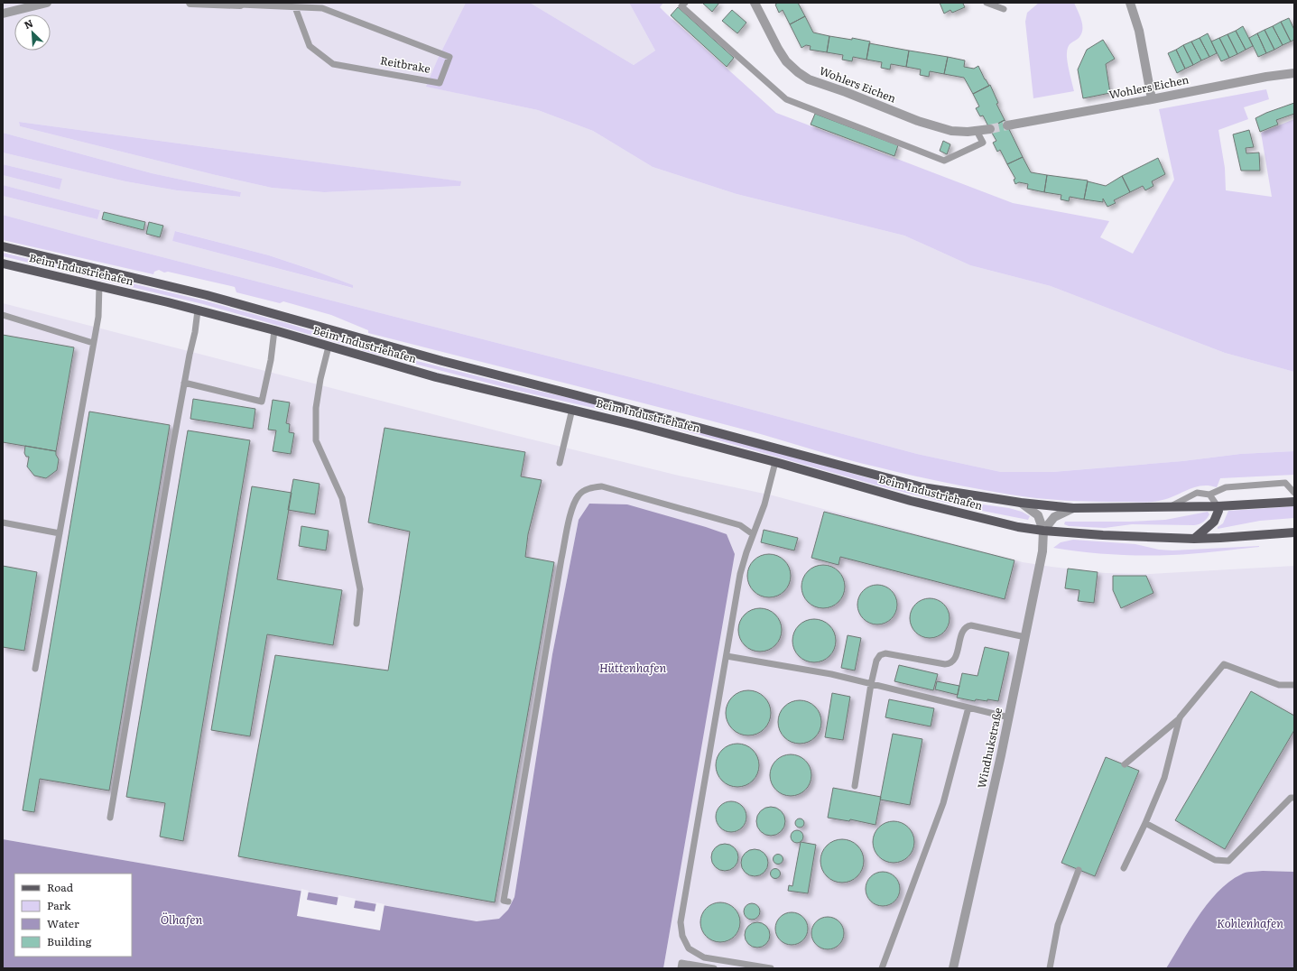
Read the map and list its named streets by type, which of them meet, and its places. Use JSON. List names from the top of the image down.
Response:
{
  "streets": {
    "main road": ["Beim Industriehafen"],
    "street": ["Reitbrake", "Wohlers Eichen", "Windhukstraße"]
  },
  "crossings": [
    ["Beim Industriehafen", "Windhukstraße"]
  ],
  "water": ["Hüttenhafen", "Ölhafen", "Kohlenhafen"],
  "legend": [
    "Road",
    "Park",
    "Water",
    "Building"
  ],
  "north": "top left"
}
